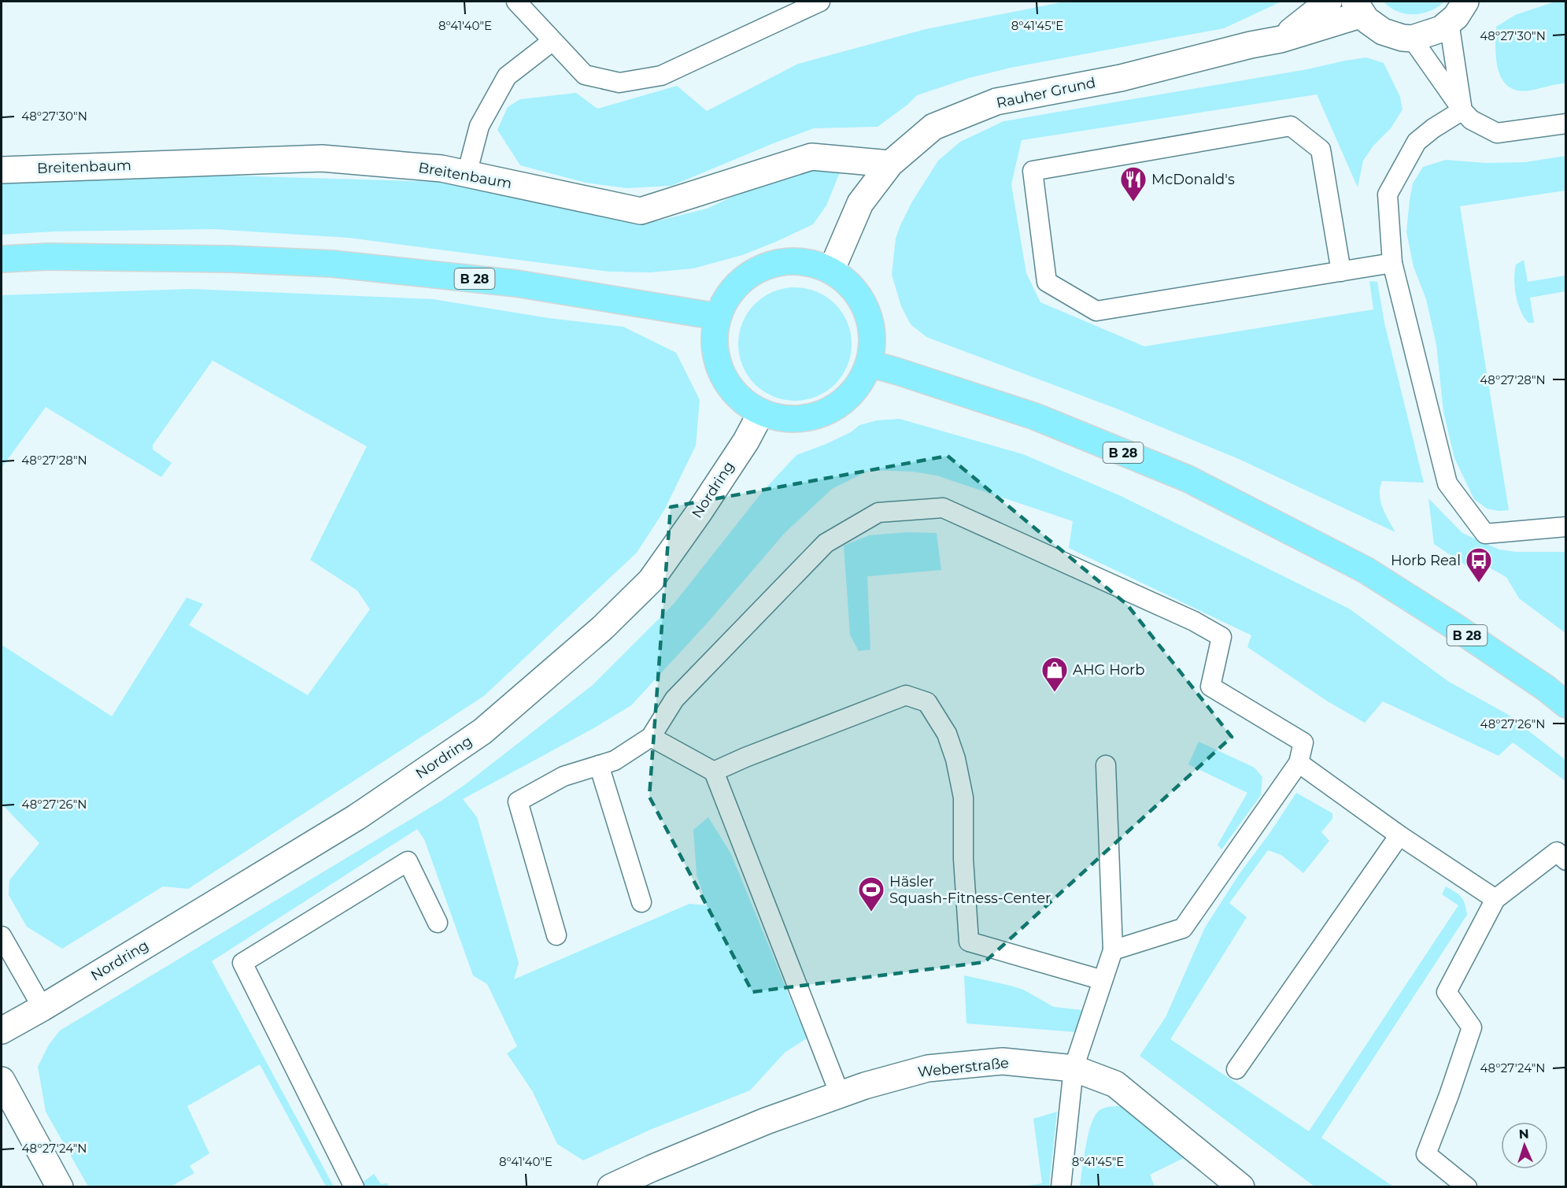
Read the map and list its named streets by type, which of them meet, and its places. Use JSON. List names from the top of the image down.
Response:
{
  "streets": {
    "main road": ["B 28"],
    "street": [
      "Rauher Grund",
      "Breitenbaum",
      "Nordring",
      "Weberstraße"
    ]
  },
  "crossings": [
    ["Rauher Grund", "Breitenbaum"],
    ["Rauher Grund", "B 28"],
    ["Rauher Grund", "Nordring"],
    ["B 28", "Nordring"]
  ],
  "places": {
    "restaurant": ["McDonald's"],
    "bus stop": ["Horb Real"],
    "shop": ["AHG Horb"],
    "sports": ["Häsler Squash-Fitness-Center"]
  },
  "north": "top",
  "coordinates": [
    "8°41'40\"E",
    "8°41'45\"E",
    "48°27'30\"N",
    "48°27'28\"N",
    "48°27'26\"N",
    "48°27'24\"N"
  ]
}
